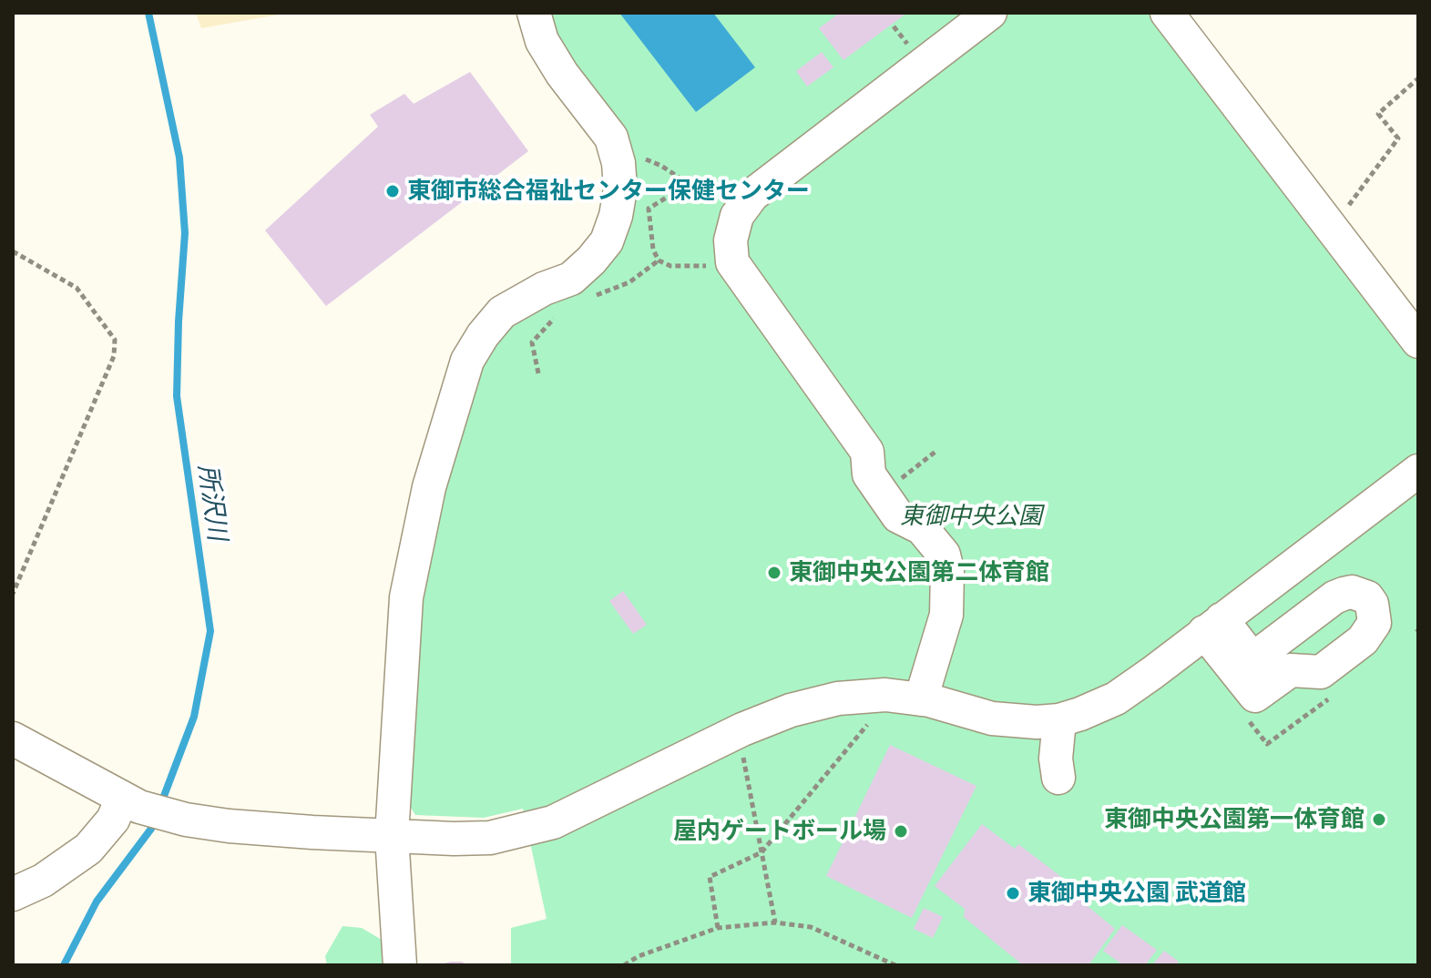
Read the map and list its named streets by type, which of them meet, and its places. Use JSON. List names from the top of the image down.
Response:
{
  "water": ["所沢川"],
  "parks": ["東御中央公園"],
  "places": [
    "東御市総合福祉センター保健センター",
    "東御中央公園第二体育館",
    "東御中央公園第一体育館",
    "屋内ゲートボール場",
    "東御中央公園 武道館"
  ]
}
